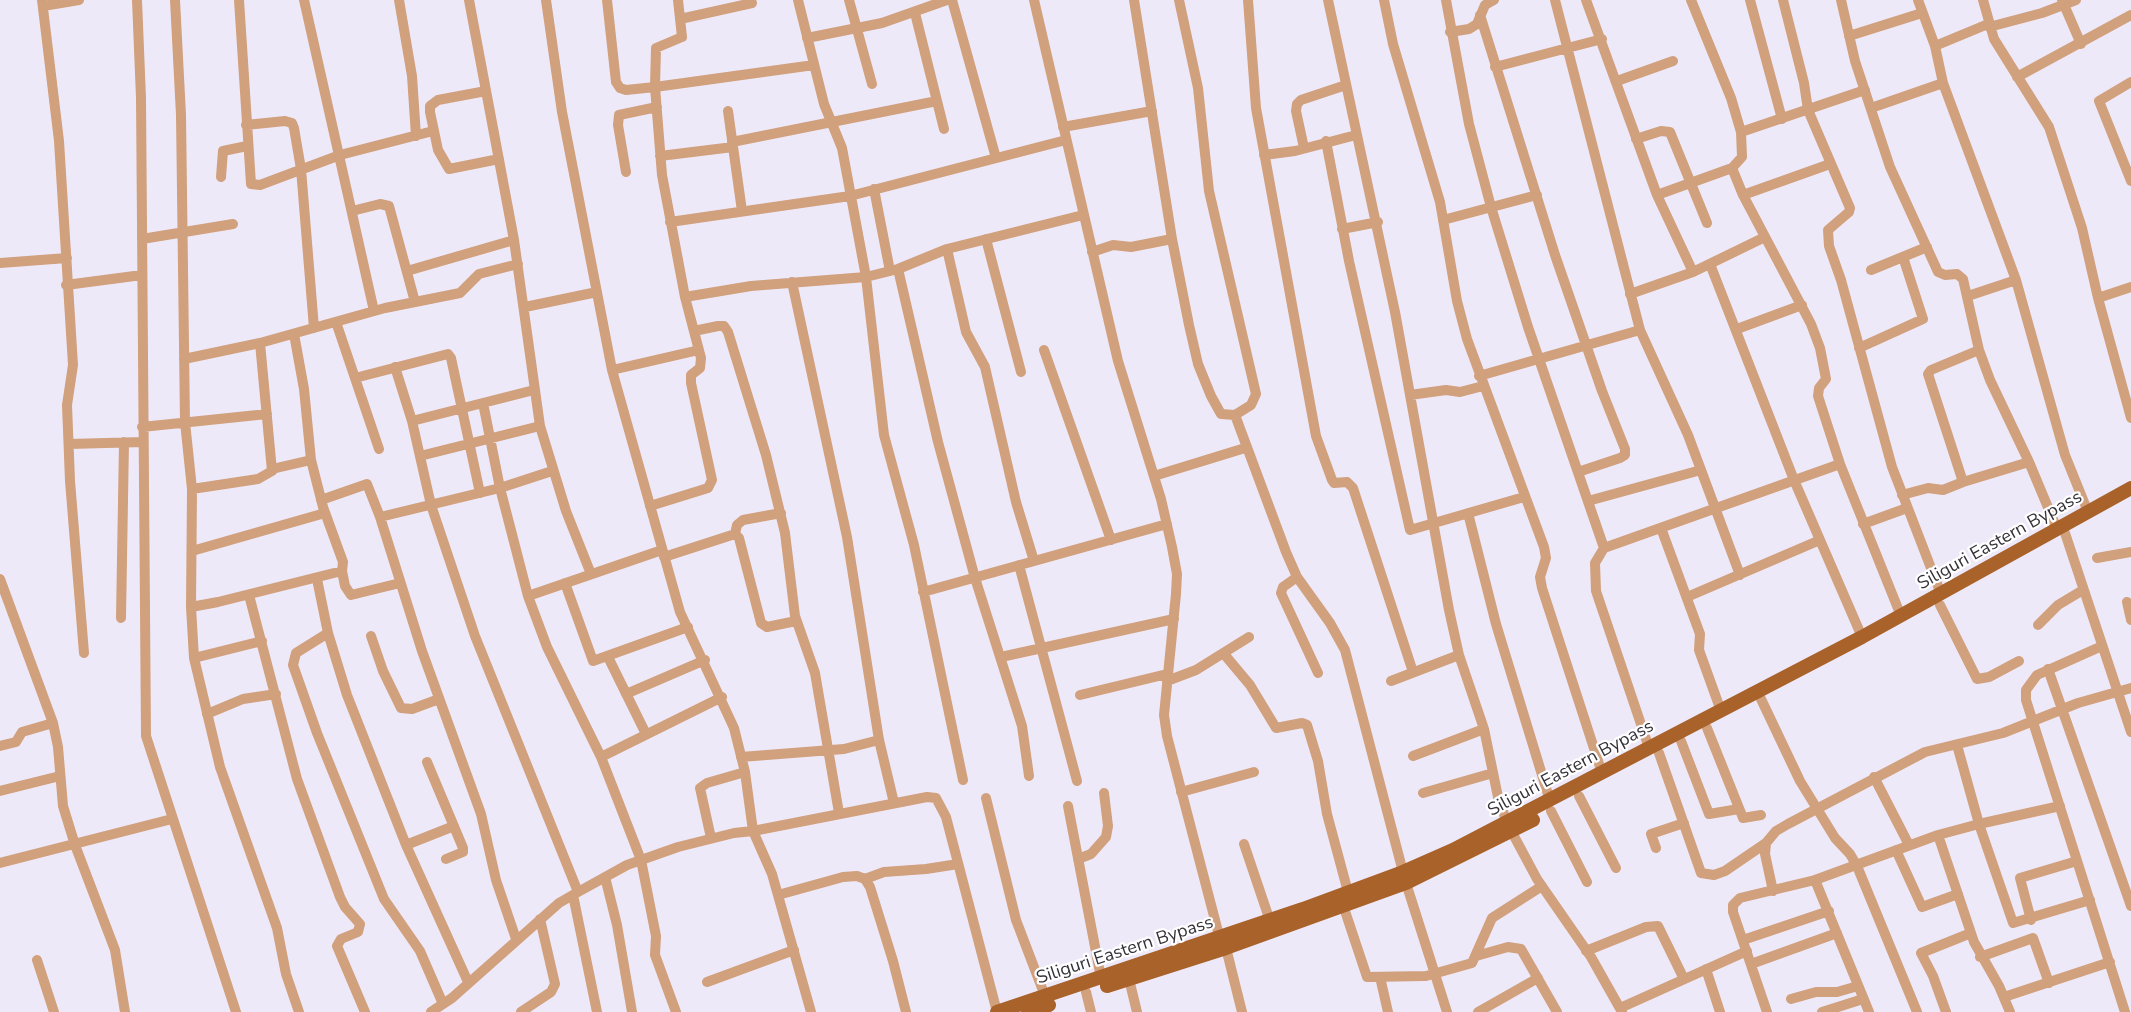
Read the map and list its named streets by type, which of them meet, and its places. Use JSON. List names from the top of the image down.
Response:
{
  "streets": {
    "main road": ["Siliguri Eastern Bypass"]
  }
}
